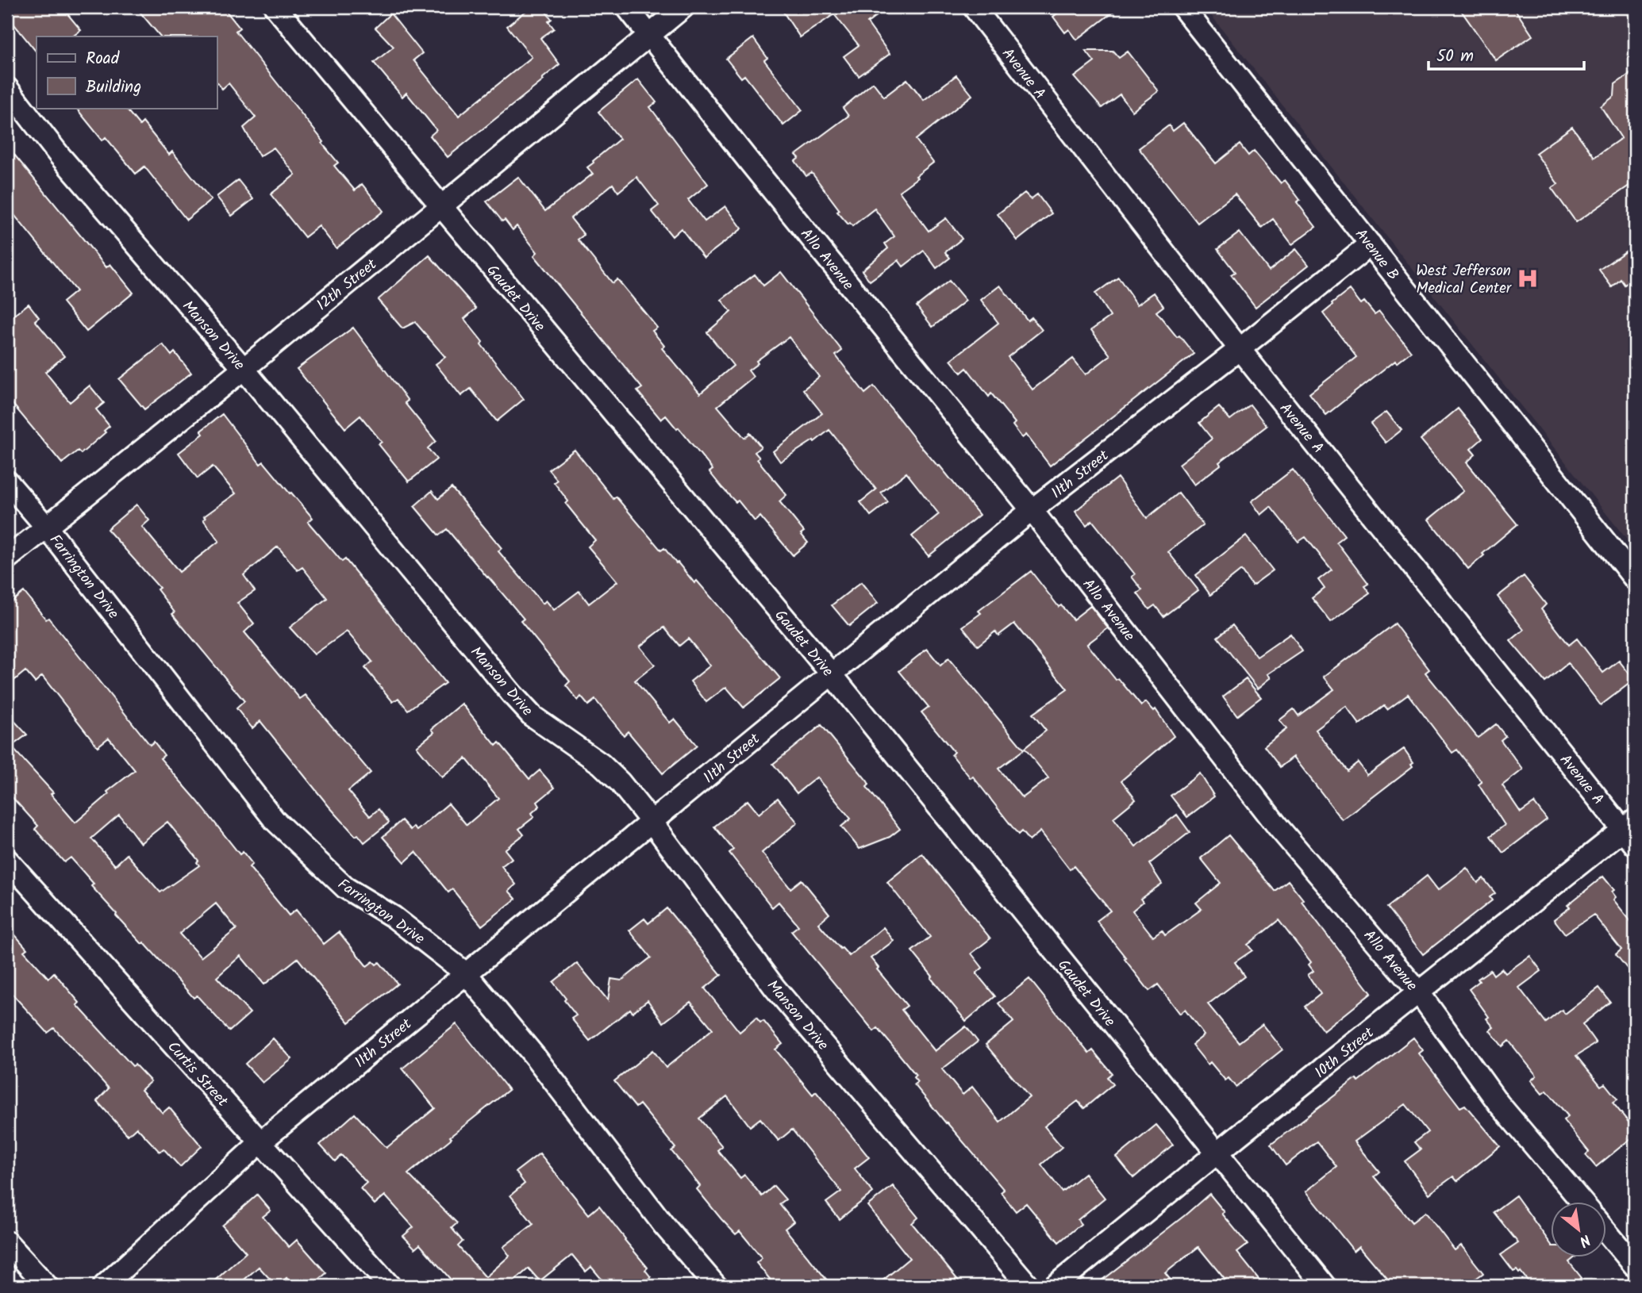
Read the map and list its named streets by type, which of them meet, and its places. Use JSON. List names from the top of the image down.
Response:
{
  "streets": {
    "street": [
      "Avenue A",
      "Avenue B",
      "Allo Avenue",
      "12th Street",
      "Gaudet Drive",
      "Manson Drive",
      "11th Street",
      "Farrington Drive",
      "10th Street",
      "Curtis Street"
    ]
  },
  "crossings": [
    ["Avenue A", "11th Street"],
    ["Avenue A", "10th Street"],
    ["Avenue B", "11th Street"],
    ["Allo Avenue", "12th Street"],
    ["Allo Avenue", "11th Street"],
    ["Allo Avenue", "10th Street"],
    ["12th Street", "Gaudet Drive"],
    ["12th Street", "Manson Drive"],
    ["12th Street", "Farrington Drive"],
    ["Gaudet Drive", "11th Street"],
    ["Gaudet Drive", "10th Street"],
    ["Manson Drive", "11th Street"],
    ["11th Street", "Farrington Drive"],
    ["11th Street", "Curtis Street"]
  ],
  "places": {
    "hospital": ["West Jefferson Medical Center"]
  },
  "legend": ["Road", "Building"],
  "scale_bar": "50 m",
  "north": "bottom right"
}
